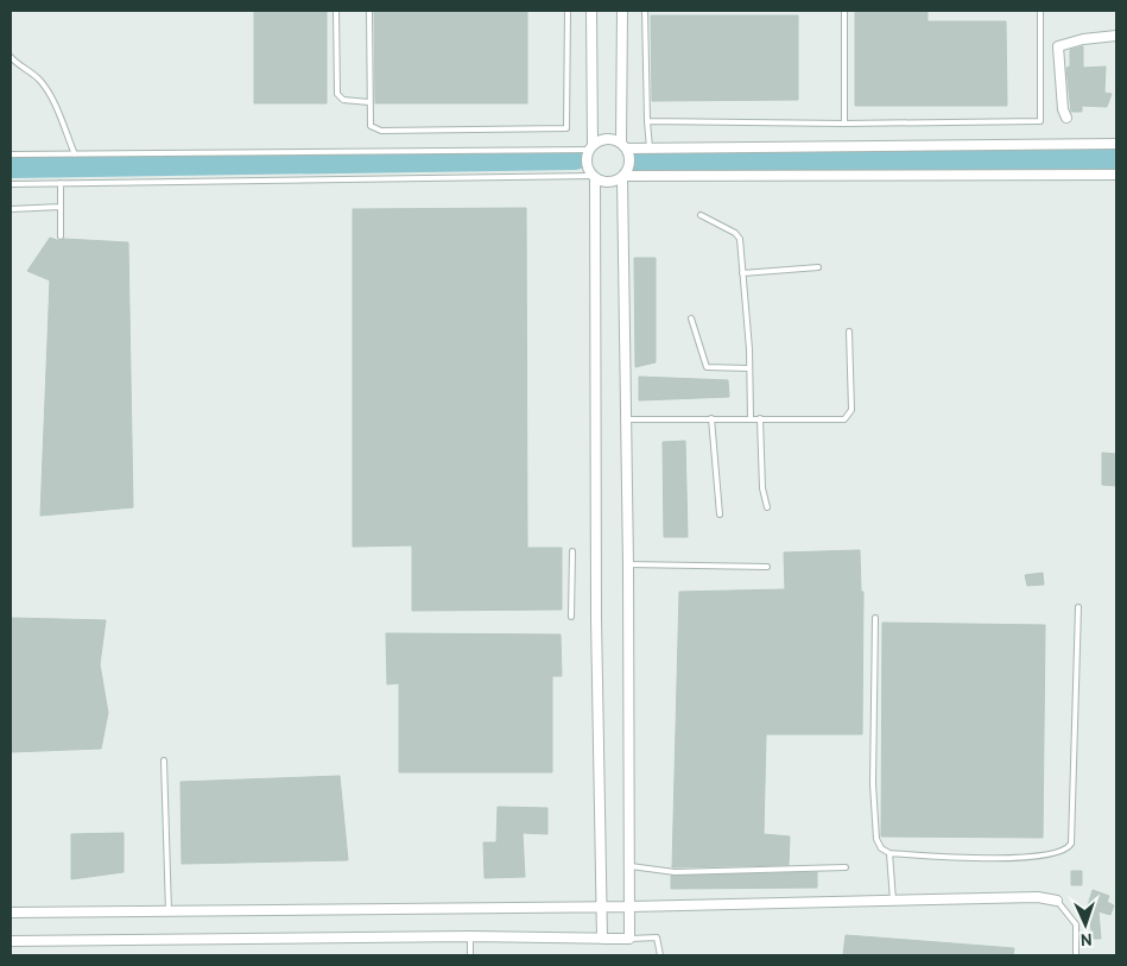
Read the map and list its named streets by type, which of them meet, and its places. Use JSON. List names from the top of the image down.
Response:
{
  "north": "bottom"
}
